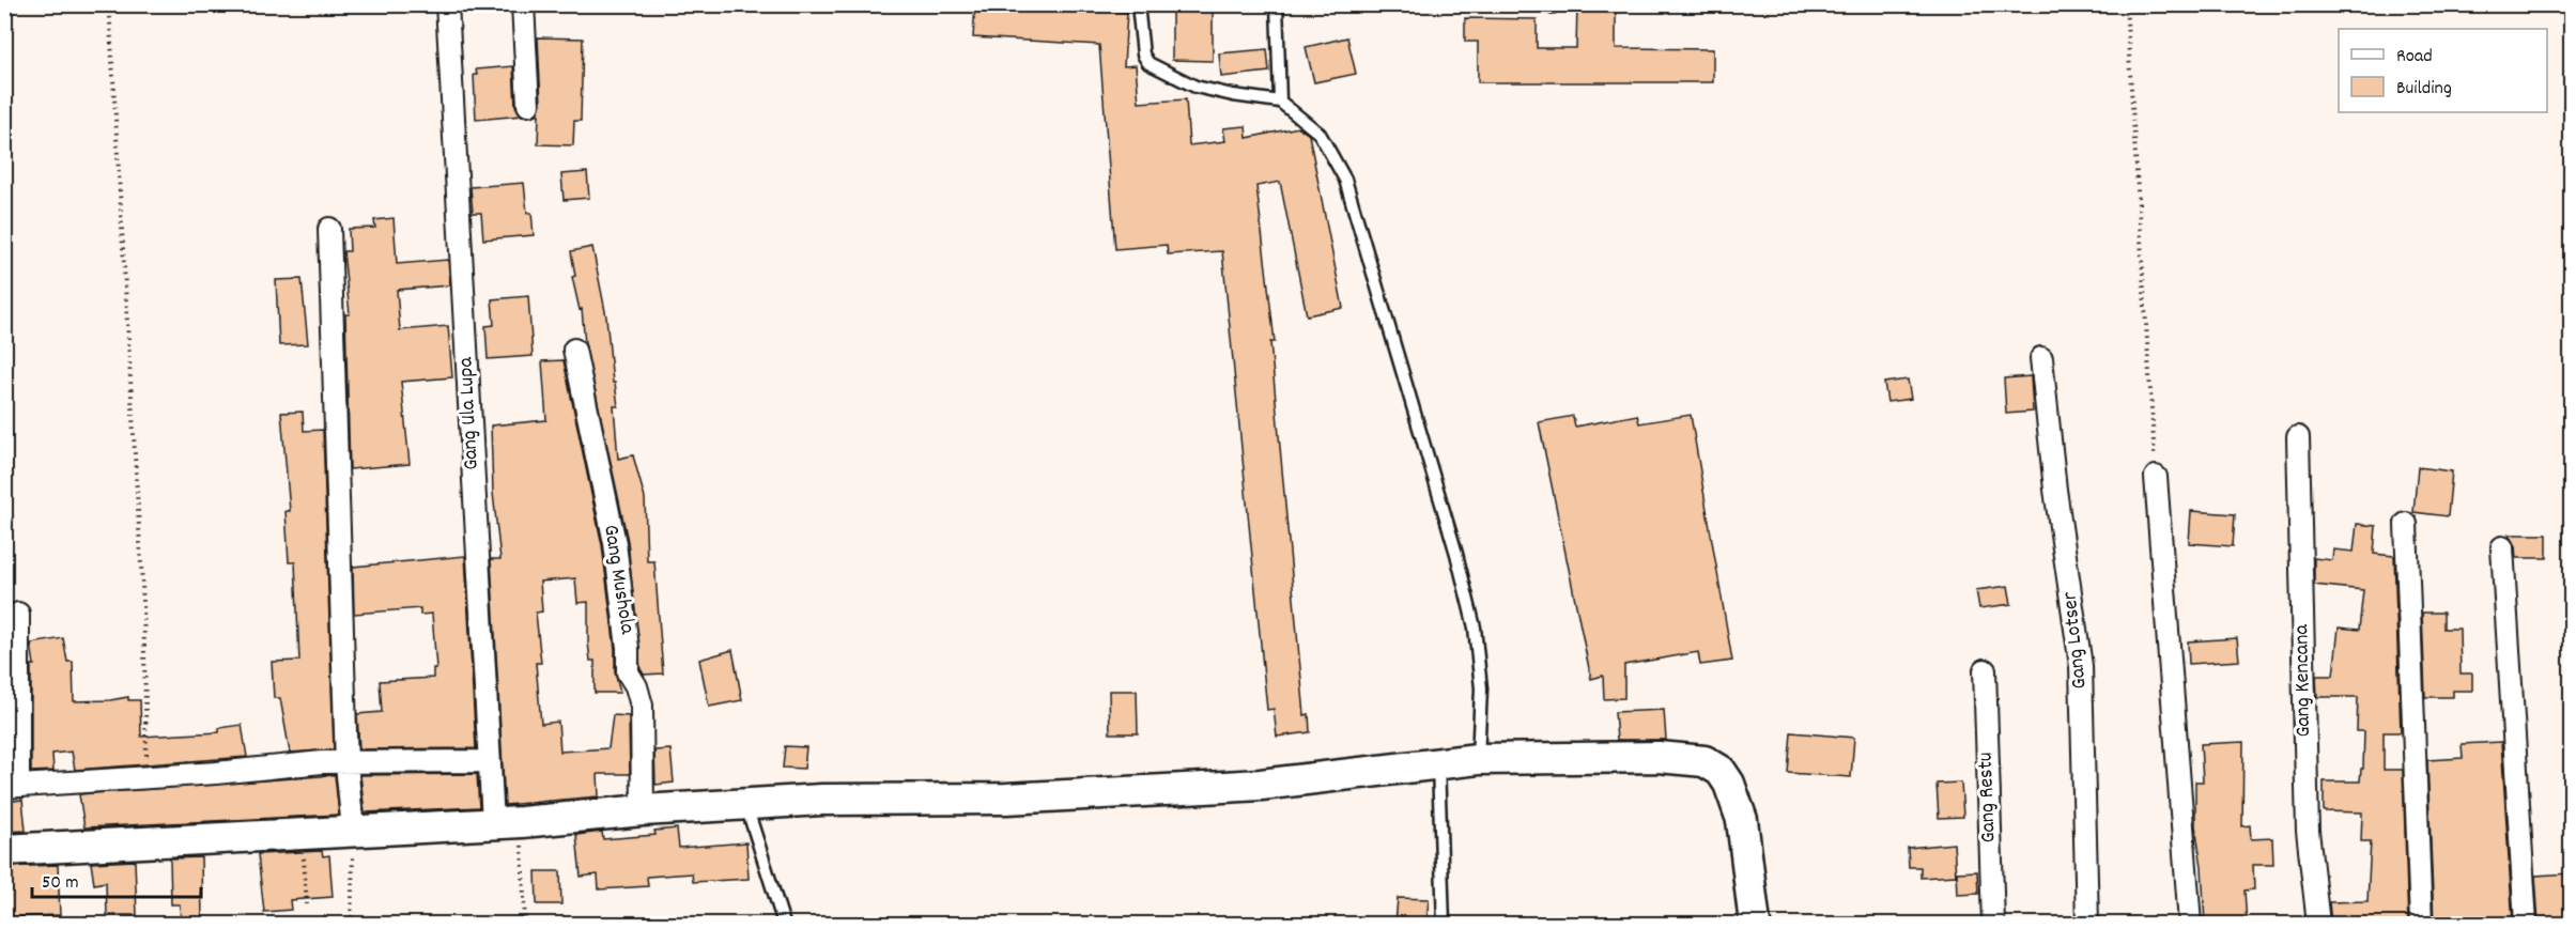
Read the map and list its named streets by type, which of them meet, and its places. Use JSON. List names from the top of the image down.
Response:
{
  "streets": {
    "street": [
      "Gang Ula Lupa",
      "Gang Mushola",
      "Gang Lotser",
      "Gang Kencana",
      "Gang Restu"
    ]
  },
  "legend": ["Road", "Building"],
  "scale_bar": "50 m"
}
